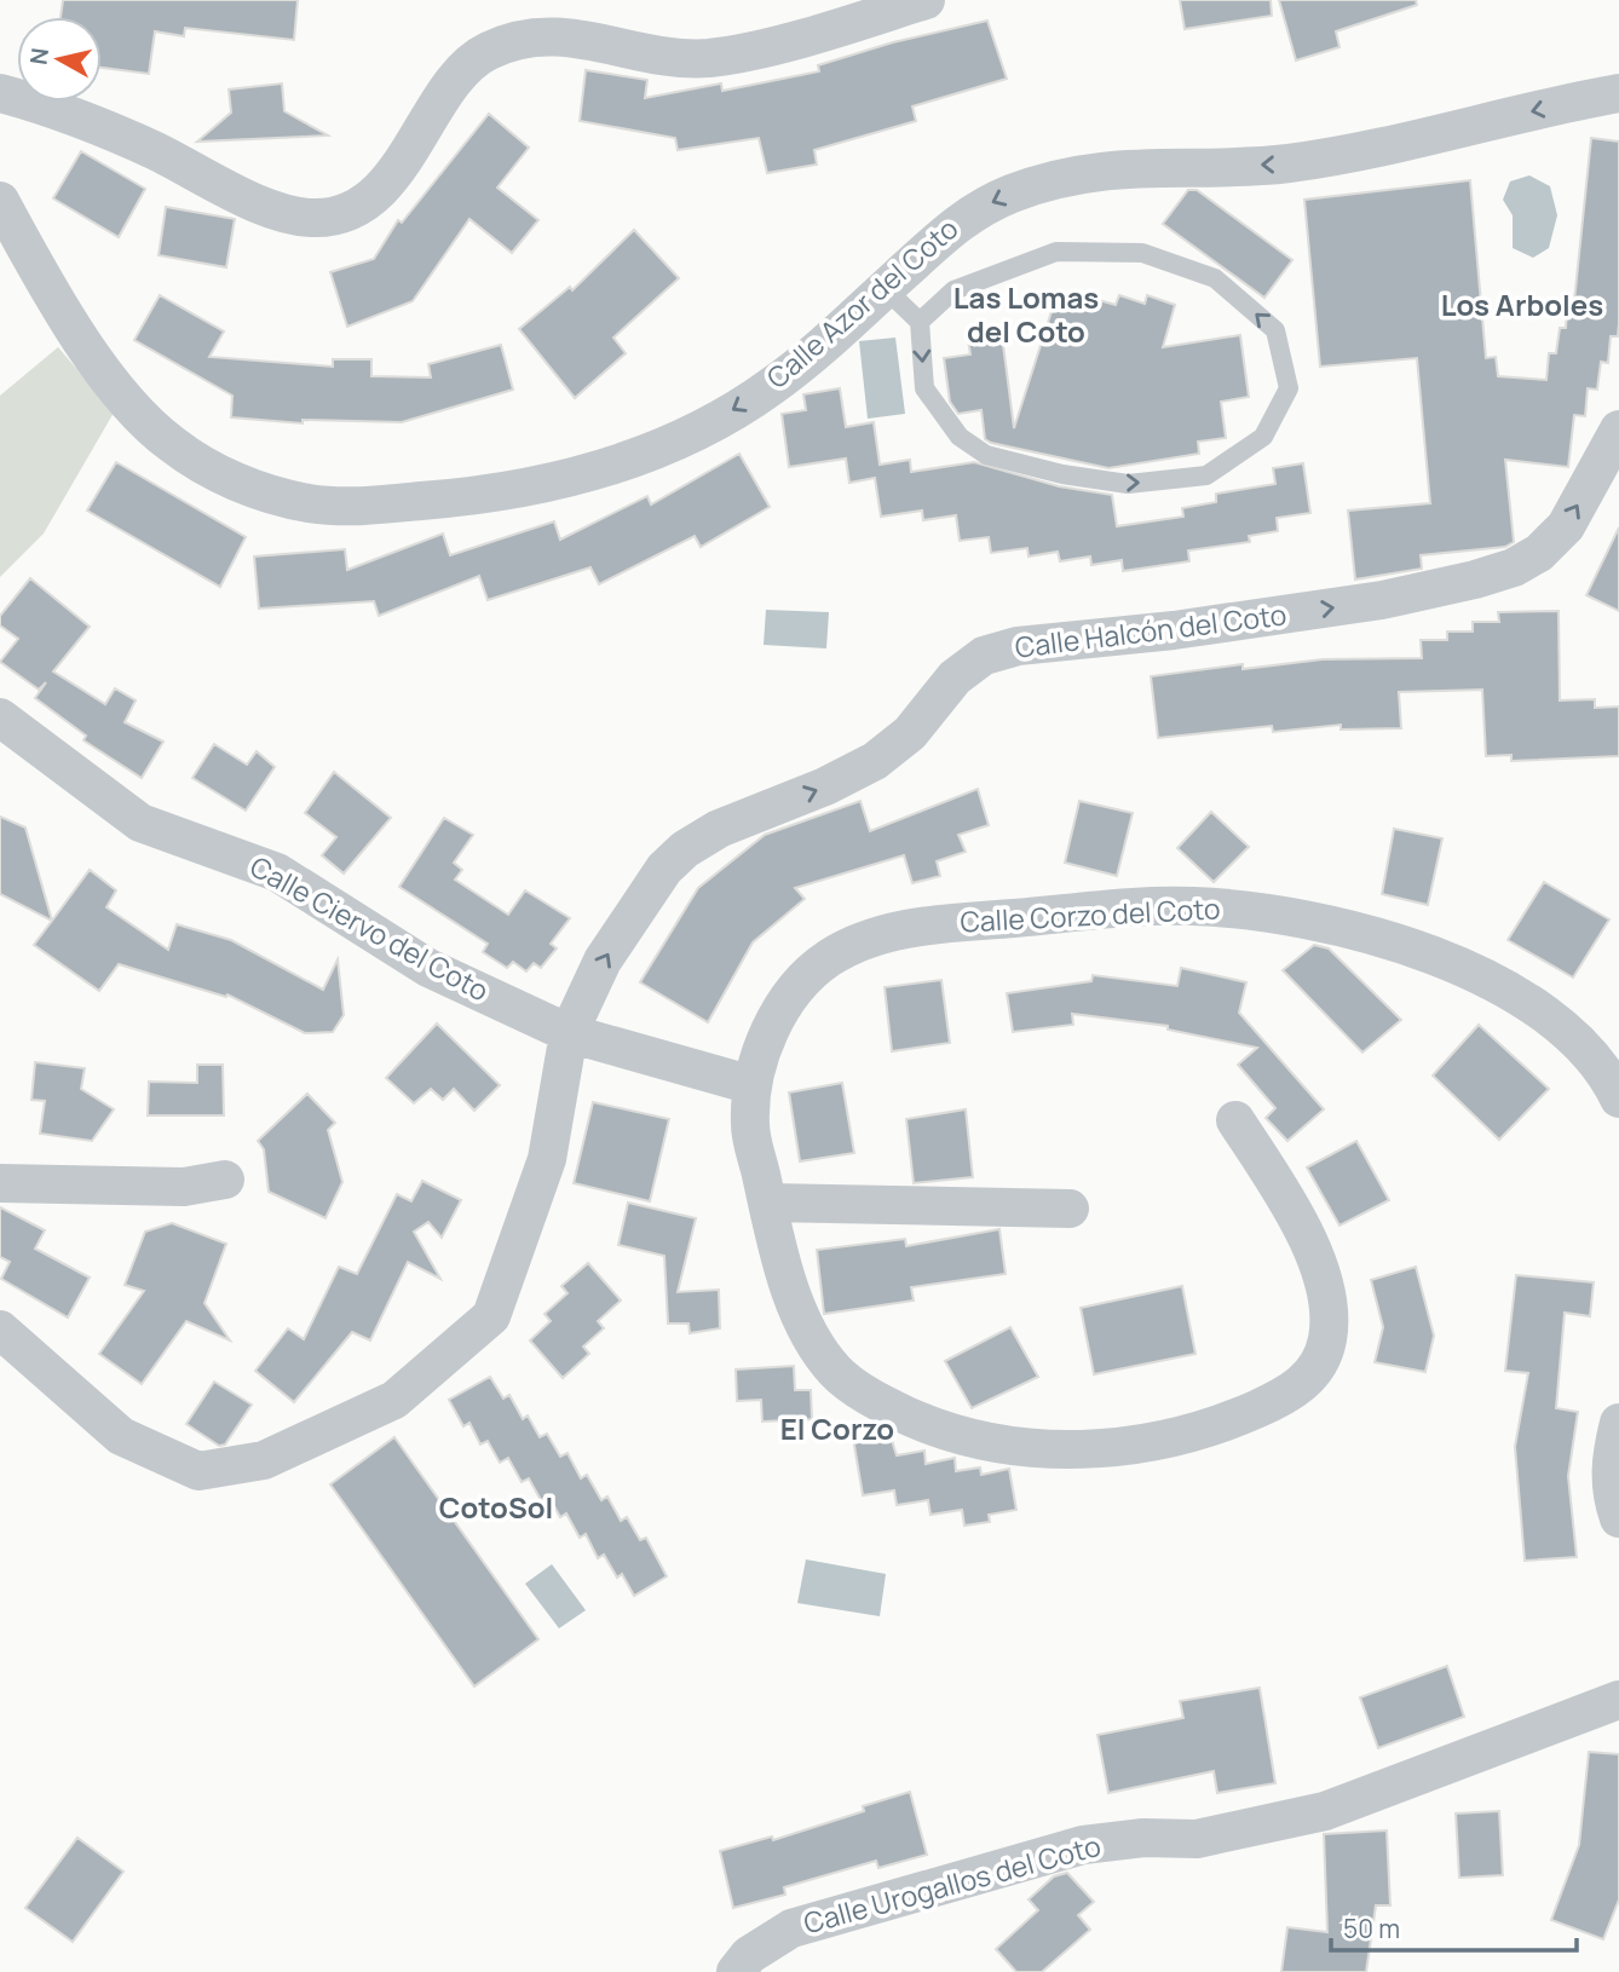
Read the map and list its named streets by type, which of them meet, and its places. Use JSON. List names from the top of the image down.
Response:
{
  "streets": {
    "street": [
      "Calle Azor del Coto",
      "Calle Halcón del Coto",
      "Calle Corzo del Coto",
      "Calle Ciervo del Coto",
      "Calle Urogallos del Coto"
    ]
  },
  "crossings": [
    ["Calle Halcón del Coto", "Calle Ciervo del Coto"],
    ["Calle Corzo del Coto", "Calle Ciervo del Coto"]
  ],
  "one_way": ["Calle Azor del Coto", "Calle Halcón del Coto"],
  "districts": [
    "Las Lomas del Coto",
    "Los Arboles",
    "El Corzo",
    "CotoSol"
  ],
  "scale_bar": "50 m",
  "north": "left"
}
